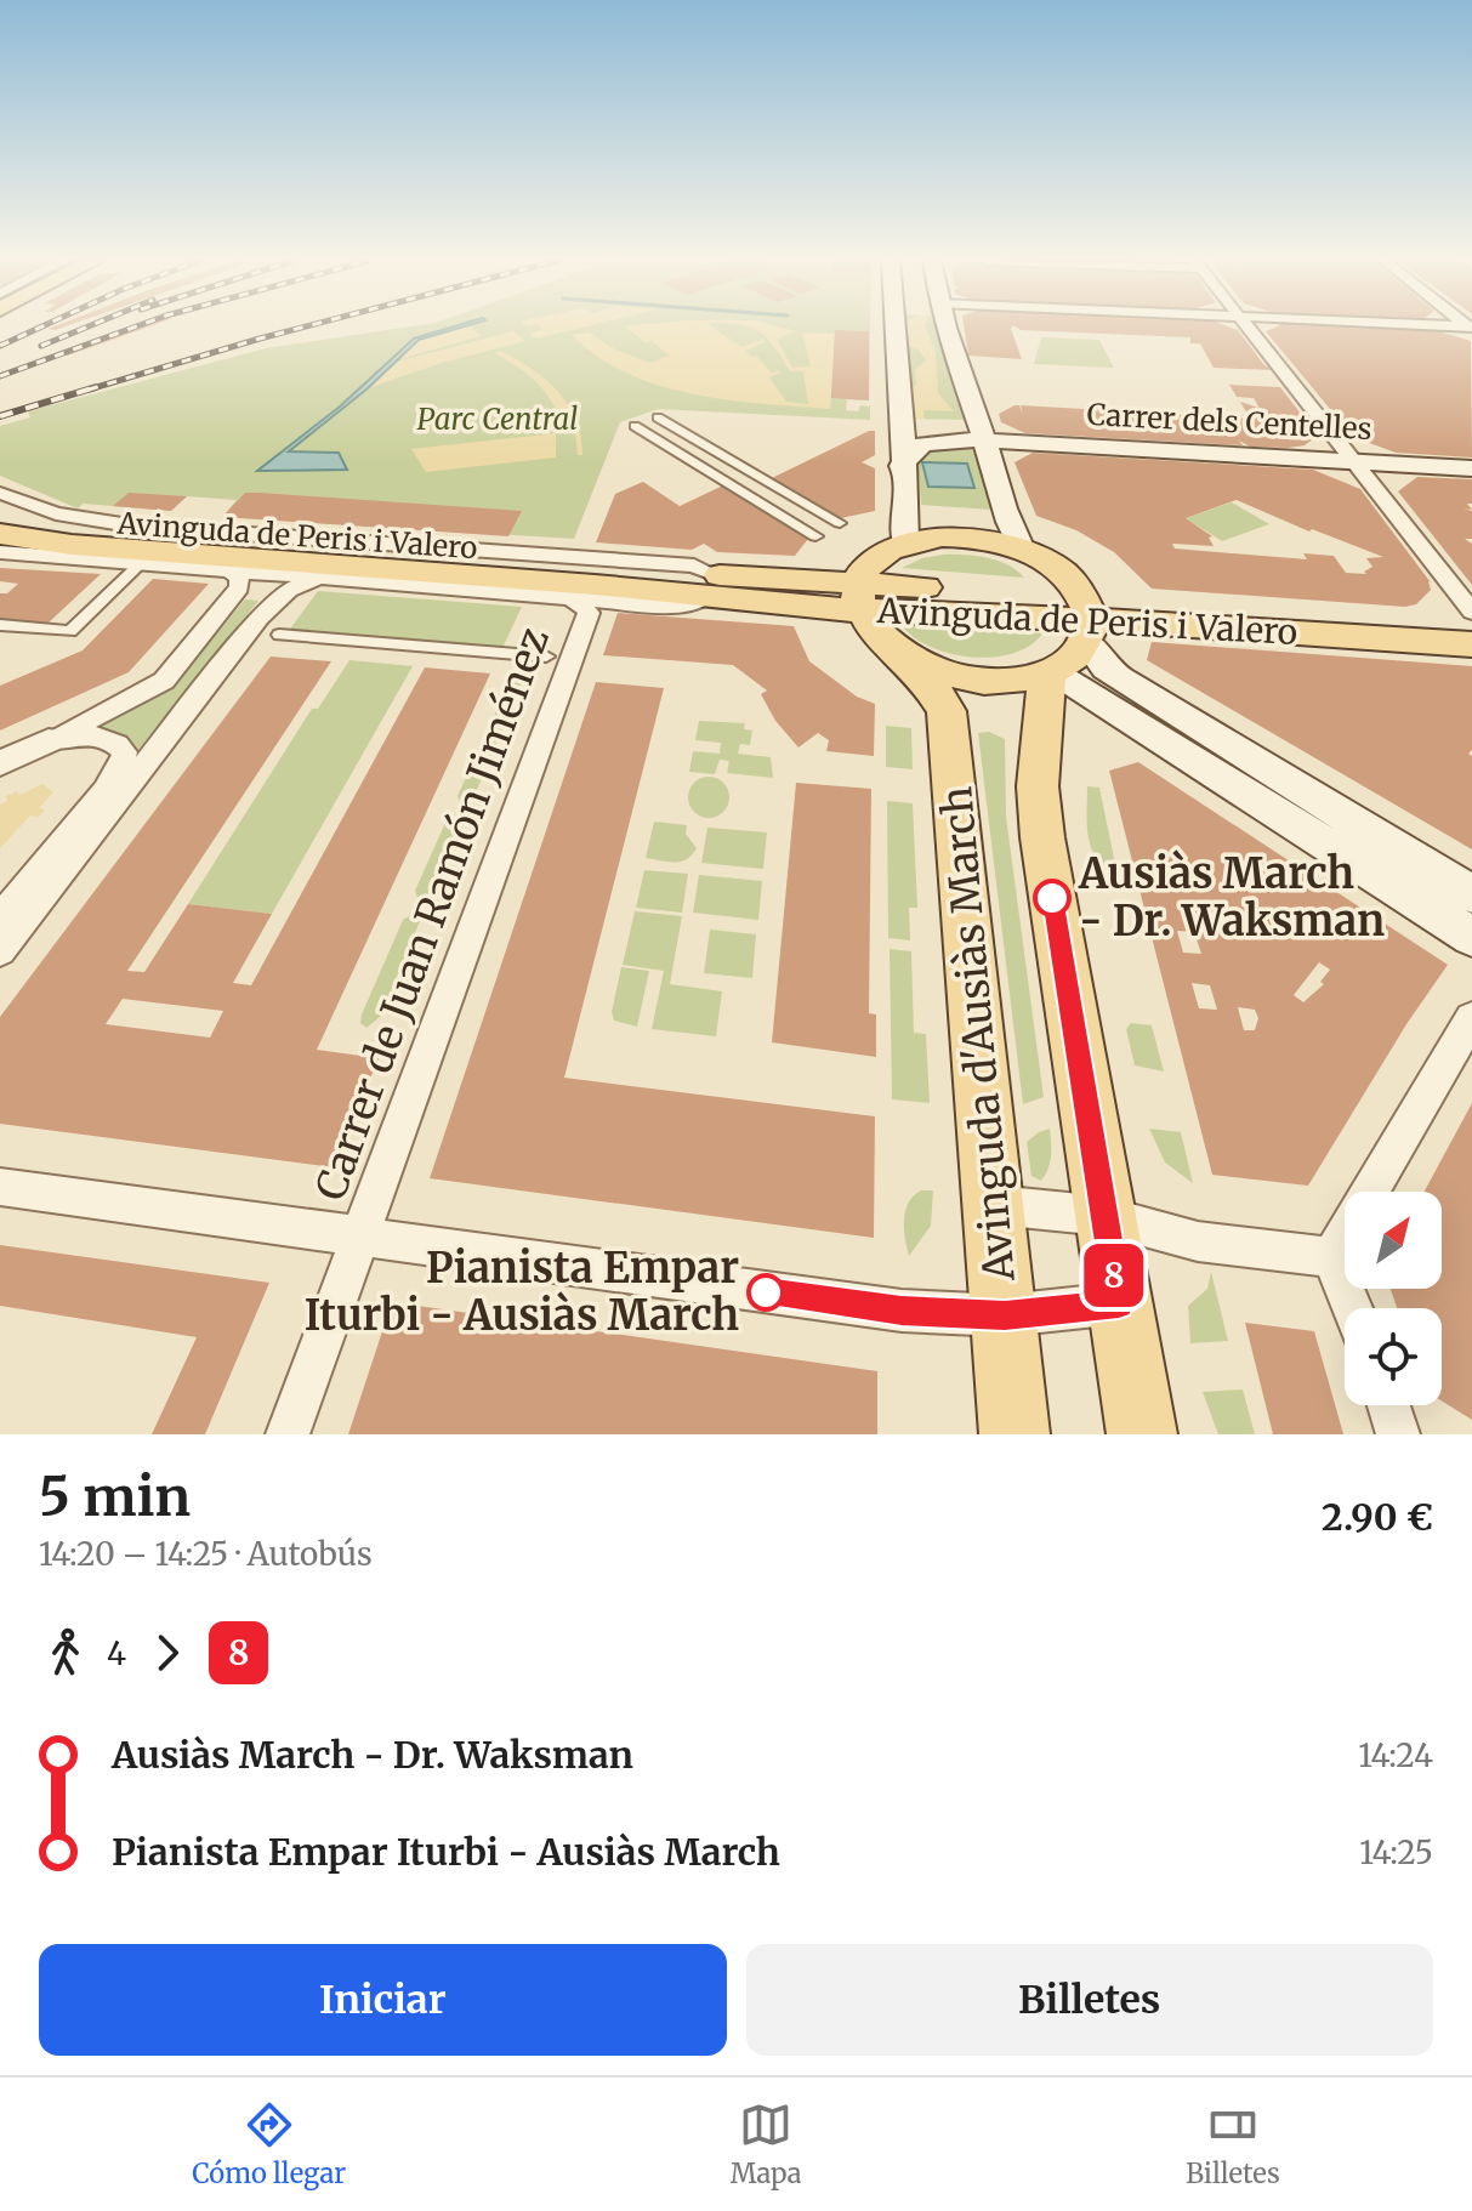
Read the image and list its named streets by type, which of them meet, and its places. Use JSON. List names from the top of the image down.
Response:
{
  "streets": {
    "main road": ["Carrer dels Centelles", "Avinguda de Peris i Valero", "Avinguda d'Ausiàs March"],
    "street": ["Carrer de Juan Ramón Jiménez"]
  },
  "crossings": [
    ["Avinguda de Peris i Valero", "Carrer de Juan Ramón Jiménez"],
    ["Avinguda de Peris i Valero", "Avinguda d'Ausiàs March"]
  ],
  "parks": ["Parc Central"],
  "places": ["Ausiàs March - Dr. Waksman", "Pianista Empar Iturbi - Ausiàs March"],
  "lines": ["bus line 8"],
  "north": "top right",
  "page": {
    "on_map": "8",
    "heading": ["5 min", "14:20 – 14:25 · Autobús", "2.90 €"],
    "legs": ["4", "8"],
    "list": [
      {
        "name": "Ausiàs March - Dr. Waksman",
        "value": "14:24"
      },
      {
        "name": "Pianista Empar Iturbi - Ausiàs March",
        "value": "14:25"
      }
    ],
    "buttons": ["Iniciar", "Billetes"],
    "tabs": ["Cómo llegar", "Mapa", "Billetes"]
  }
}
